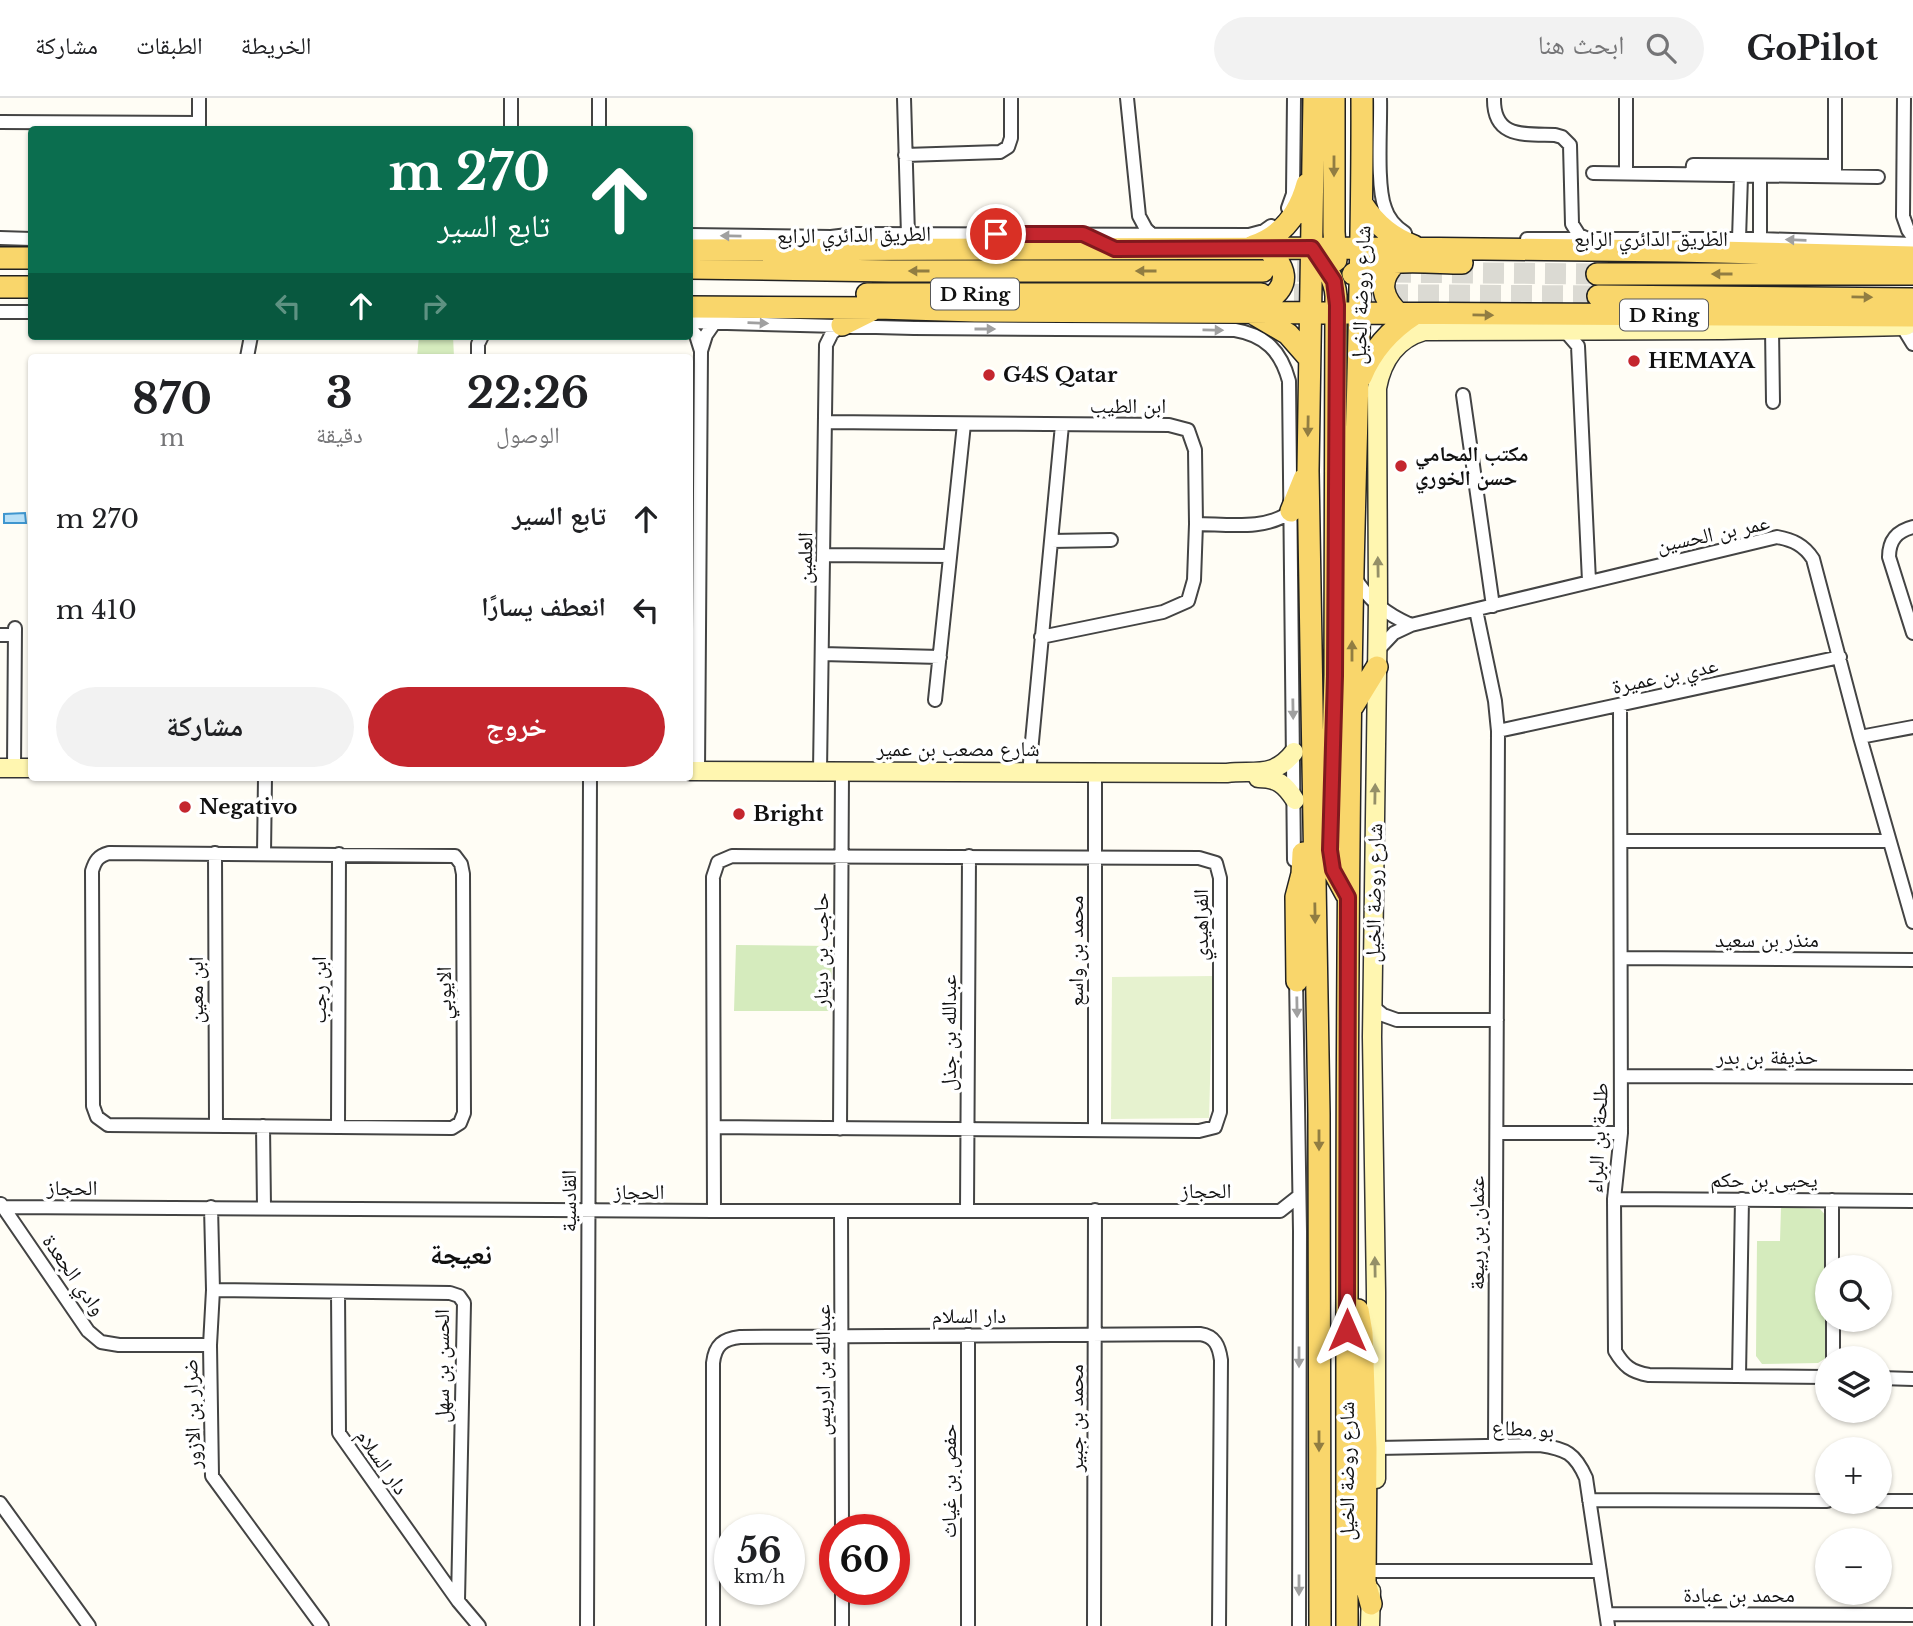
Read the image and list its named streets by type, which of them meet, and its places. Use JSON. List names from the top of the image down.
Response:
{
  "streets": {
    "main road": ["الطريق الدائري الرابع", "D Ring", "شارع روضة الخيل"],
    "street": [
      "ابن الطيب",
      "عمر بن الحسين",
      "العلمين",
      "عدي بن عميرة",
      "شارع مصعب بن عمير",
      "الفراهيدي",
      "منذر بن سعيد",
      "حاجب بن دينار",
      "محمد بن واسع",
      "ابن معين",
      "ابن رجب",
      "الايوبي",
      "عبدالله بن جذل",
      "حذيفة بن بدر",
      "طلحة بن البراء",
      "يحيى بن حكم",
      "الحجاز",
      "القادسية",
      "عثمان بن ربيعة",
      "وادي الجعدة",
      "دار السلام",
      "الحسن بن سهل",
      "عبدالله بن ادريس",
      "ضرار بن الازور",
      "محمد بن جبير",
      "بو مطاع",
      "حفص بن غياث",
      "محمد بن عبادة"
    ]
  },
  "crossings": [
    ["الطريق الدائري الرابع", "D Ring"],
    ["D Ring", "شارع روضة الخيل"],
    ["شارع روضة الخيل", "عمر بن الحسين"],
    ["شارع روضة الخيل", "شارع مصعب بن عمير"],
    ["شارع روضة الخيل", "بو مطاع"],
    ["ابن الطيب", "العلمين"],
    ["عمر بن الحسين", "عدي بن عميرة"],
    ["عمر بن الحسين", "عثمان بن ربيعة"],
    ["العلمين", "شارع مصعب بن عمير"],
    ["عدي بن عميرة", "طلحة بن البراء"],
    ["عدي بن عميرة", "عثمان بن ربيعة"],
    ["شارع مصعب بن عمير", "حاجب بن دينار"],
    ["شارع مصعب بن عمير", "محمد بن واسع"],
    ["الفراهيدي", "حاجب بن دينار"],
    ["الفراهيدي", "محمد بن واسع"],
    ["الفراهيدي", "عبدالله بن جذل"],
    ["الفراهيدي", "الحجاز"],
    ["منذر بن سعيد", "طلحة بن البراء"],
    ["ابن معين", "الايوبي"],
    ["ابن رجب", "الايوبي"],
    ["عبدالله بن جذل", "الحجاز"],
    ["حذيفة بن بدر", "طلحة بن البراء"],
    ["طلحة بن البراء", "يحيى بن حكم"],
    ["الحجاز", "القادسية"],
    ["الحجاز", "وادي الجعدة"],
    ["الحجاز", "عبدالله بن ادريس"],
    ["الحجاز", "ضرار بن الازور"],
    ["الحجاز", "محمد بن جبير"],
    ["عثمان بن ربيعة", "بو مطاع"],
    ["وادي الجعدة", "ضرار بن الازور"],
    ["دار السلام", "الحسن بن سهل"],
    ["دار السلام", "عبدالله بن ادريس"],
    ["دار السلام", "محمد بن جبير"],
    ["دار السلام", "حفص بن غياث"],
    ["الحسن بن سهل", "ضرار بن الازور"],
    ["بو مطاع", "محمد بن عبادة"]
  ],
  "districts": ["نعيجة"],
  "places": [
    "HEMAYA",
    "G4S Qatar",
    "مكتب المحامي حسن الخوري",
    "Negativo",
    "Bright"
  ],
  "page": {
    "header": "GoPilot",
    "search": "ابحث هنا",
    "nav": ["الخريطة", "الطبقات", "مشاركة"],
    "turn": ["270 m", "تابع السير"],
    "eta": [
      "22:26",
      "الوصول",
      "3",
      "دقيقة",
      "870",
      "m"
    ],
    "list": [
      {
        "name": "تابع السير",
        "value": "270 m"
      },
      {
        "name": "انعطف يسارًا",
        "value": "410 m"
      }
    ],
    "buttons": ["خروج", "مشاركة"],
    "map_buttons": ["+", "−"],
    "speed": "56 km/h",
    "limit": "60"
  }
}
